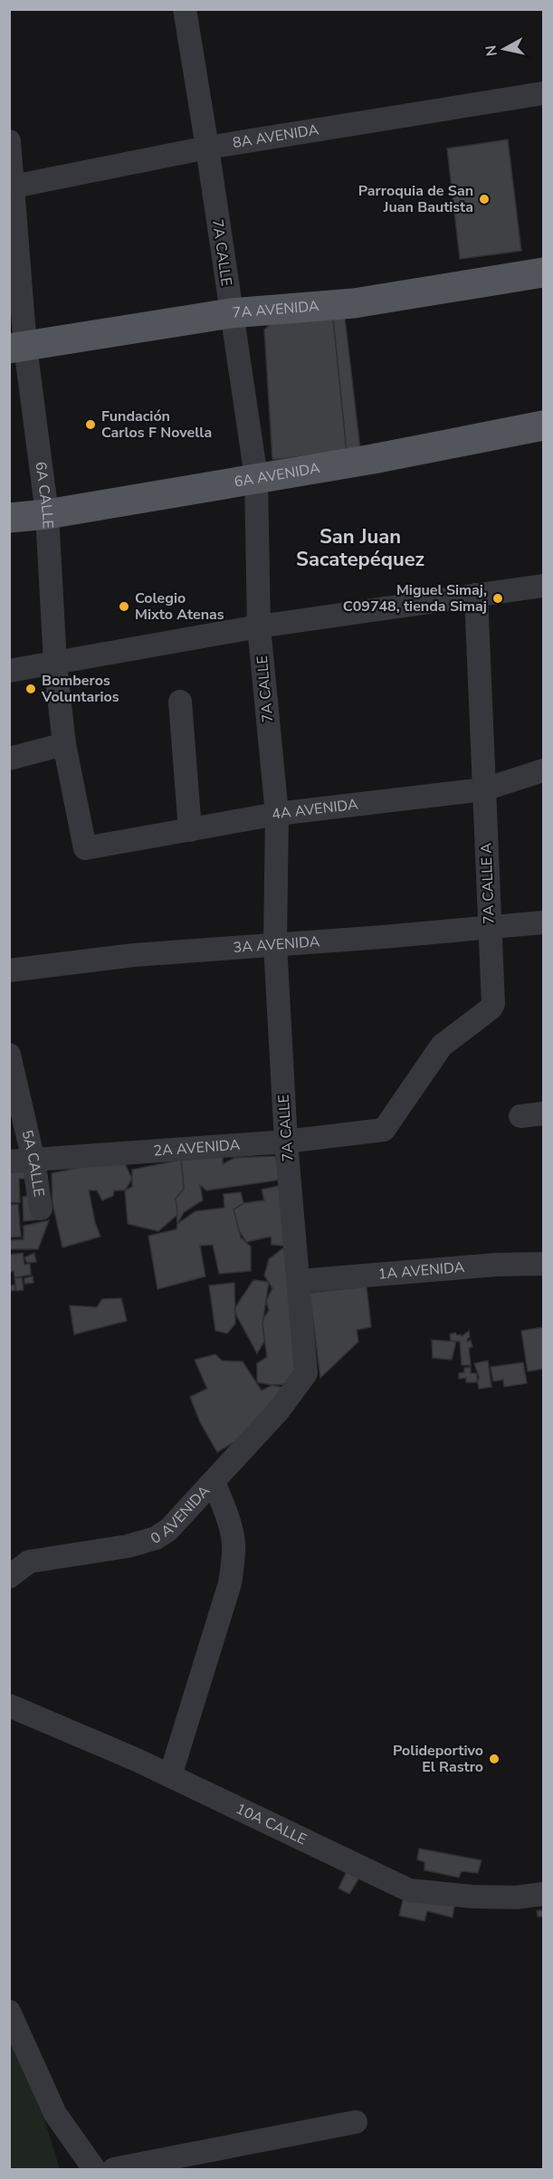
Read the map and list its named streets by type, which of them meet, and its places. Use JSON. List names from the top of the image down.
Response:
{
  "streets": {
    "main road": ["7A AVENIDA", "6A AVENIDA"],
    "street": [
      "8A AVENIDA",
      "7A CALLE",
      "6A CALLE",
      "4A AVENIDA",
      "7A CALLE A",
      "3A AVENIDA",
      "2A AVENIDA",
      "5A CALLE",
      "1A AVENIDA",
      "0 AVENIDA",
      "10A CALLE"
    ]
  },
  "crossings": [
    ["8A AVENIDA", "7A CALLE"],
    ["8A AVENIDA", "6A CALLE"],
    ["7A CALLE", "7A AVENIDA"],
    ["7A CALLE", "6A AVENIDA"],
    ["7A CALLE", "4A AVENIDA"],
    ["7A CALLE", "3A AVENIDA"],
    ["7A CALLE", "2A AVENIDA"],
    ["7A CALLE", "1A AVENIDA"],
    ["7A CALLE", "0 AVENIDA"],
    ["7A AVENIDA", "6A CALLE"],
    ["6A AVENIDA", "6A CALLE"],
    ["6A CALLE", "4A AVENIDA"],
    ["4A AVENIDA", "7A CALLE A"],
    ["7A CALLE A", "3A AVENIDA"],
    ["7A CALLE A", "2A AVENIDA"],
    ["2A AVENIDA", "5A CALLE"]
  ],
  "districts": ["San Juan Sacatepéquez"],
  "places": [
    "Parroquia de San Juan Bautista",
    "Fundación Carlos F Novella",
    "Miguel Simaj, C09748, tienda Simaj",
    "Colegio Mixto Atenas",
    "Bomberos Voluntarios",
    "Polideportivo El Rastro"
  ],
  "north": "left"
}
